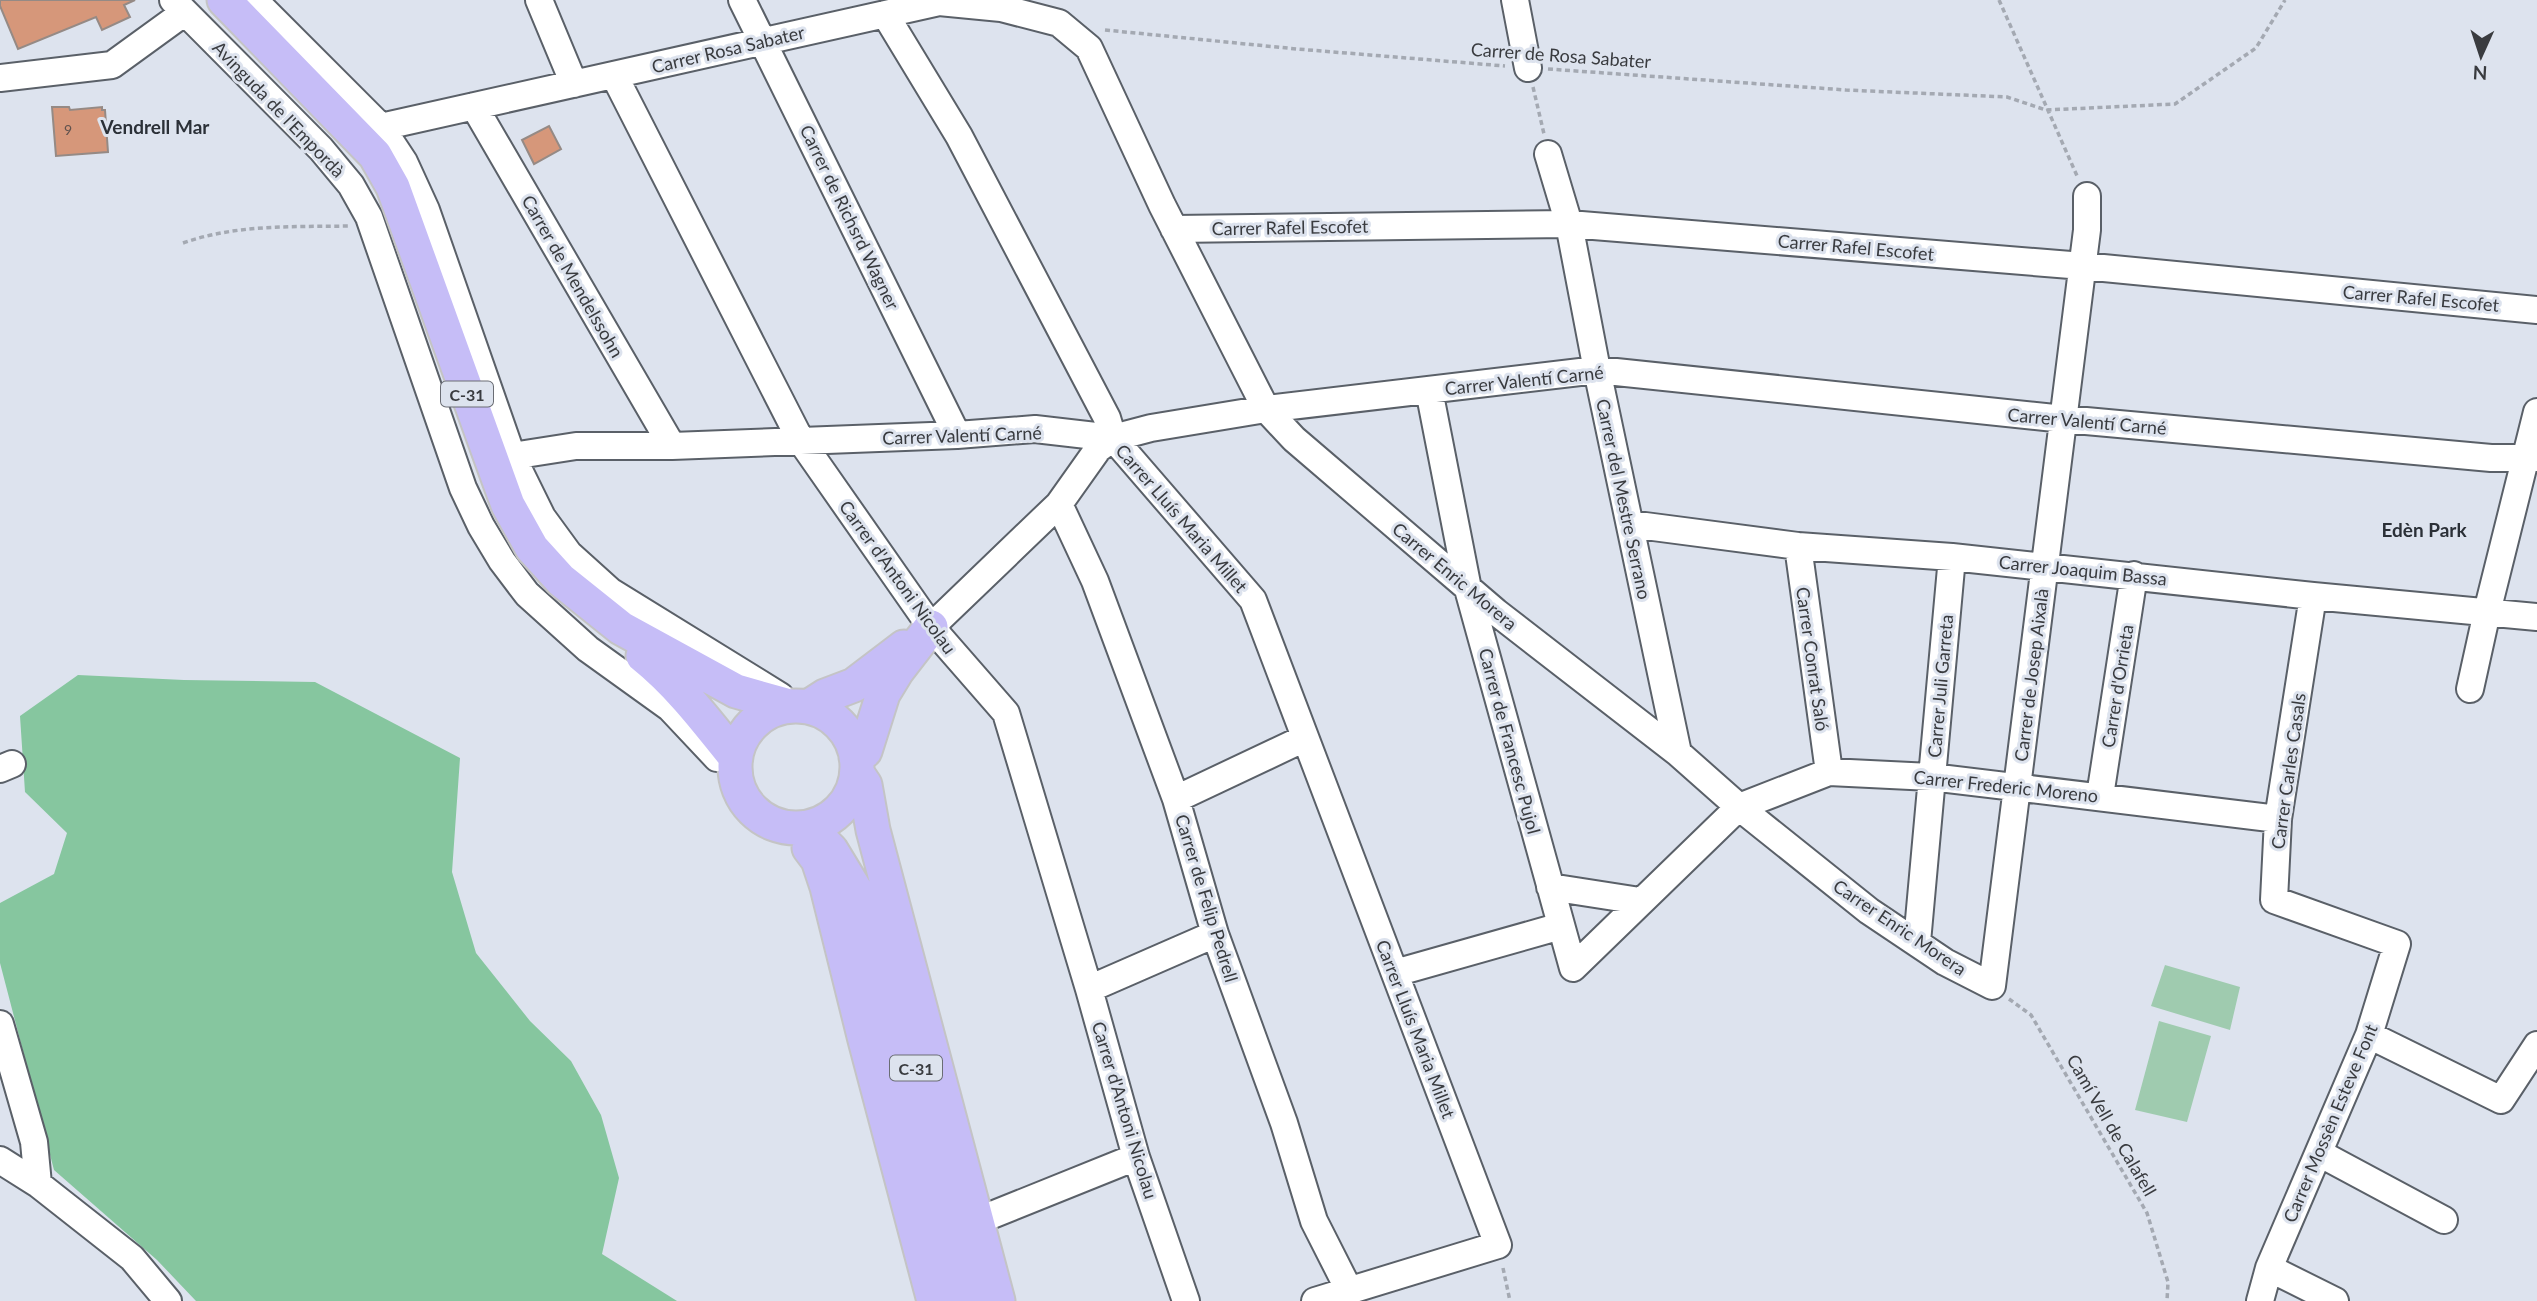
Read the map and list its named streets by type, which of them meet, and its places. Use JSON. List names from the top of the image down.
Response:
{
  "streets": {
    "main road": ["C-31"],
    "street": [
      "Carrer Rosa Sabater",
      "Avinguda de l'Empordà",
      "Carrer de Richsrd Wagner",
      "Carrer Rafel Escofet",
      "Carrer de Mendelssohn",
      "Carrer Valentí Carné",
      "Carrer del Mestre Serrano",
      "Carrer Lluís Maria Millet",
      "Carrer Joaquim Bassa",
      "Carrer Enric Morera",
      "Carrer d'Antoni Nicolau",
      "Carrer Conrat Saló",
      "Carrer de Josep Aixalà",
      "Carrer Juli Garreta",
      "Carrer d'Orrieta",
      "Carrer de Francesc Pujol",
      "Carrer Carles Casals",
      "Carrer Frederic Moreno",
      "Carrer de Felip Pedrell",
      "Carrer Mossèn Esteve Font"
    ],
    "path": ["Carrer de Rosa Sabater", "Camí Vell de Calafell"]
  },
  "crossings": [
    ["Carrer Rosa Sabater", "Carrer de Rosa Sabater"],
    ["Carrer Rosa Sabater", "Carrer de Richsrd Wagner"],
    ["Carrer Rosa Sabater", "Carrer de Mendelssohn"],
    ["Carrer Rosa Sabater", "Carrer Lluís Maria Millet"],
    ["Carrer Rosa Sabater", "Carrer Enric Morera"],
    ["Carrer Rosa Sabater", "Carrer d'Antoni Nicolau"],
    ["Carrer de Rosa Sabater", "Carrer Enric Morera"],
    ["Avinguda de l'Empordà", "C-31"],
    ["Carrer de Richsrd Wagner", "Carrer Valentí Carné"],
    ["Carrer Rafel Escofet", "Carrer del Mestre Serrano"],
    ["Carrer Rafel Escofet", "Carrer Enric Morera"],
    ["Carrer Rafel Escofet", "Carrer de Josep Aixalà"],
    ["Carrer de Mendelssohn", "Carrer Valentí Carné"],
    ["Carrer Valentí Carné", "Carrer del Mestre Serrano"],
    ["Carrer Valentí Carné", "Carrer Lluís Maria Millet"],
    ["Carrer Valentí Carné", "Carrer Enric Morera"],
    ["Carrer Valentí Carné", "Carrer d'Antoni Nicolau"],
    ["Carrer Valentí Carné", "Carrer de Josep Aixalà"],
    ["Carrer Valentí Carné", "Carrer de Francesc Pujol"],
    ["Carrer del Mestre Serrano", "Carrer Joaquim Bassa"],
    ["Carrer del Mestre Serrano", "Carrer Enric Morera"],
    ["Carrer Joaquim Bassa", "Carrer Conrat Saló"],
    ["Carrer Joaquim Bassa", "Carrer de Josep Aixalà"],
    ["Carrer Joaquim Bassa", "Carrer Juli Garreta"],
    ["Carrer Joaquim Bassa", "Carrer d'Orrieta"],
    ["Carrer Joaquim Bassa", "Carrer Carles Casals"],
    ["Carrer Enric Morera", "Carrer de Josep Aixalà"],
    ["Carrer Enric Morera", "Carrer Juli Garreta"],
    ["Carrer Enric Morera", "Carrer de Francesc Pujol"],
    ["Carrer Enric Morera", "Carrer Frederic Moreno"],
    ["Carrer Enric Morera", "Camí Vell de Calafell"],
    ["Carrer Conrat Saló", "Carrer Frederic Moreno"],
    ["Carrer de Josep Aixalà", "Carrer Frederic Moreno"],
    ["Carrer de Josep Aixalà", "Camí Vell de Calafell"],
    ["Carrer Juli Garreta", "Carrer Frederic Moreno"],
    ["Carrer d'Orrieta", "Carrer Frederic Moreno"],
    ["Carrer de Francesc Pujol", "Carrer Frederic Moreno"],
    ["Carrer Carles Casals", "Carrer Frederic Moreno"],
    ["Carrer Carles Casals", "Carrer Mossèn Esteve Font"]
  ],
  "districts": ["Vendrell Mar", "Edèn Park"],
  "house_numbers": ["9"],
  "north": "bottom"
}
